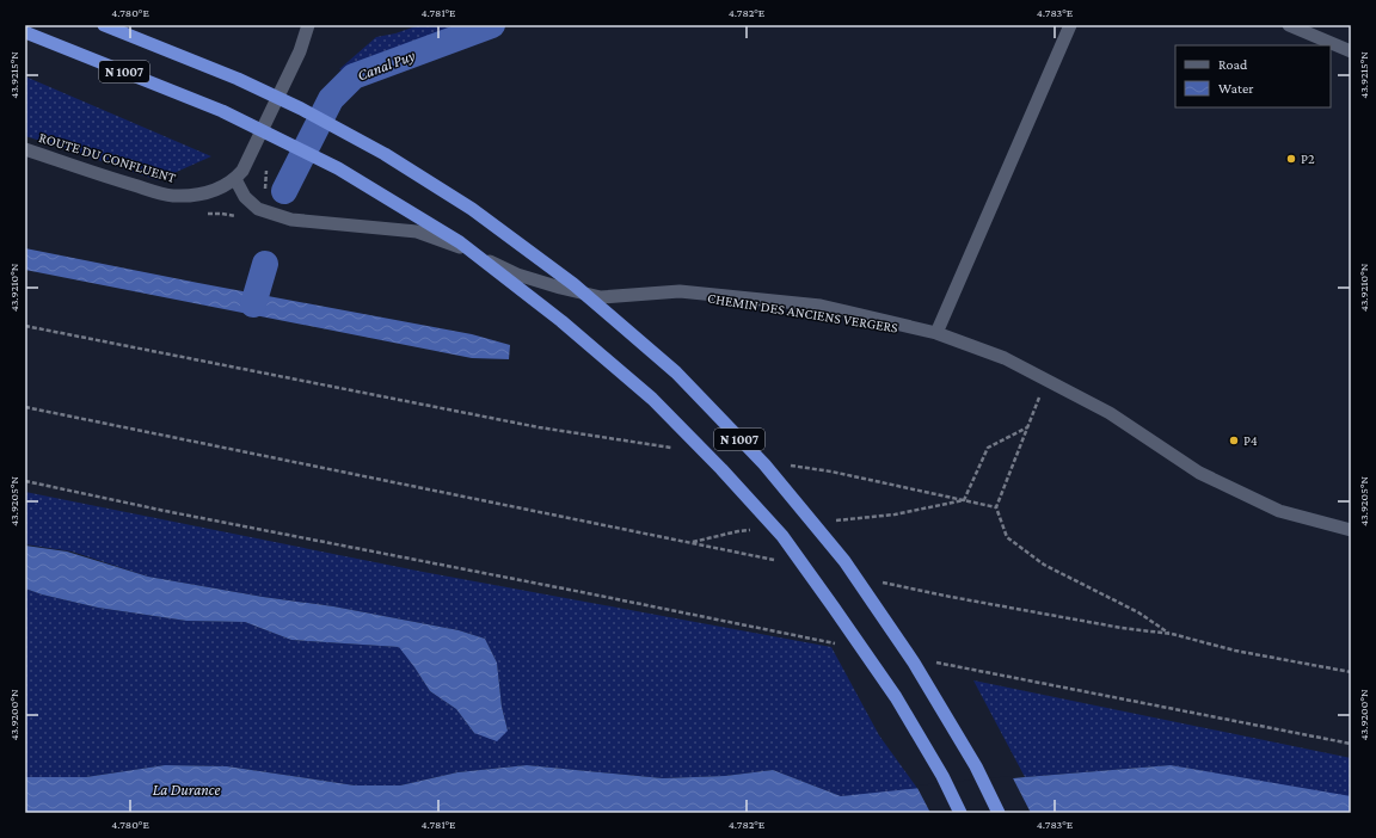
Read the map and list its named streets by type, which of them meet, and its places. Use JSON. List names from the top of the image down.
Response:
{
  "streets": {
    "highway": ["N 1007"],
    "street": ["ROUTE DU CONFLUENT"]
  },
  "water": ["Canal Puy", "La Durance"],
  "places": ["P2", "P4"],
  "legend": ["Road", "Water"],
  "coordinates": [
    "4.780°E",
    "4.781°E",
    "4.782°E",
    "4.783°E",
    "43.9215°N",
    "43.9210°N",
    "43.9205°N",
    "43.9200°N"
  ]
}
